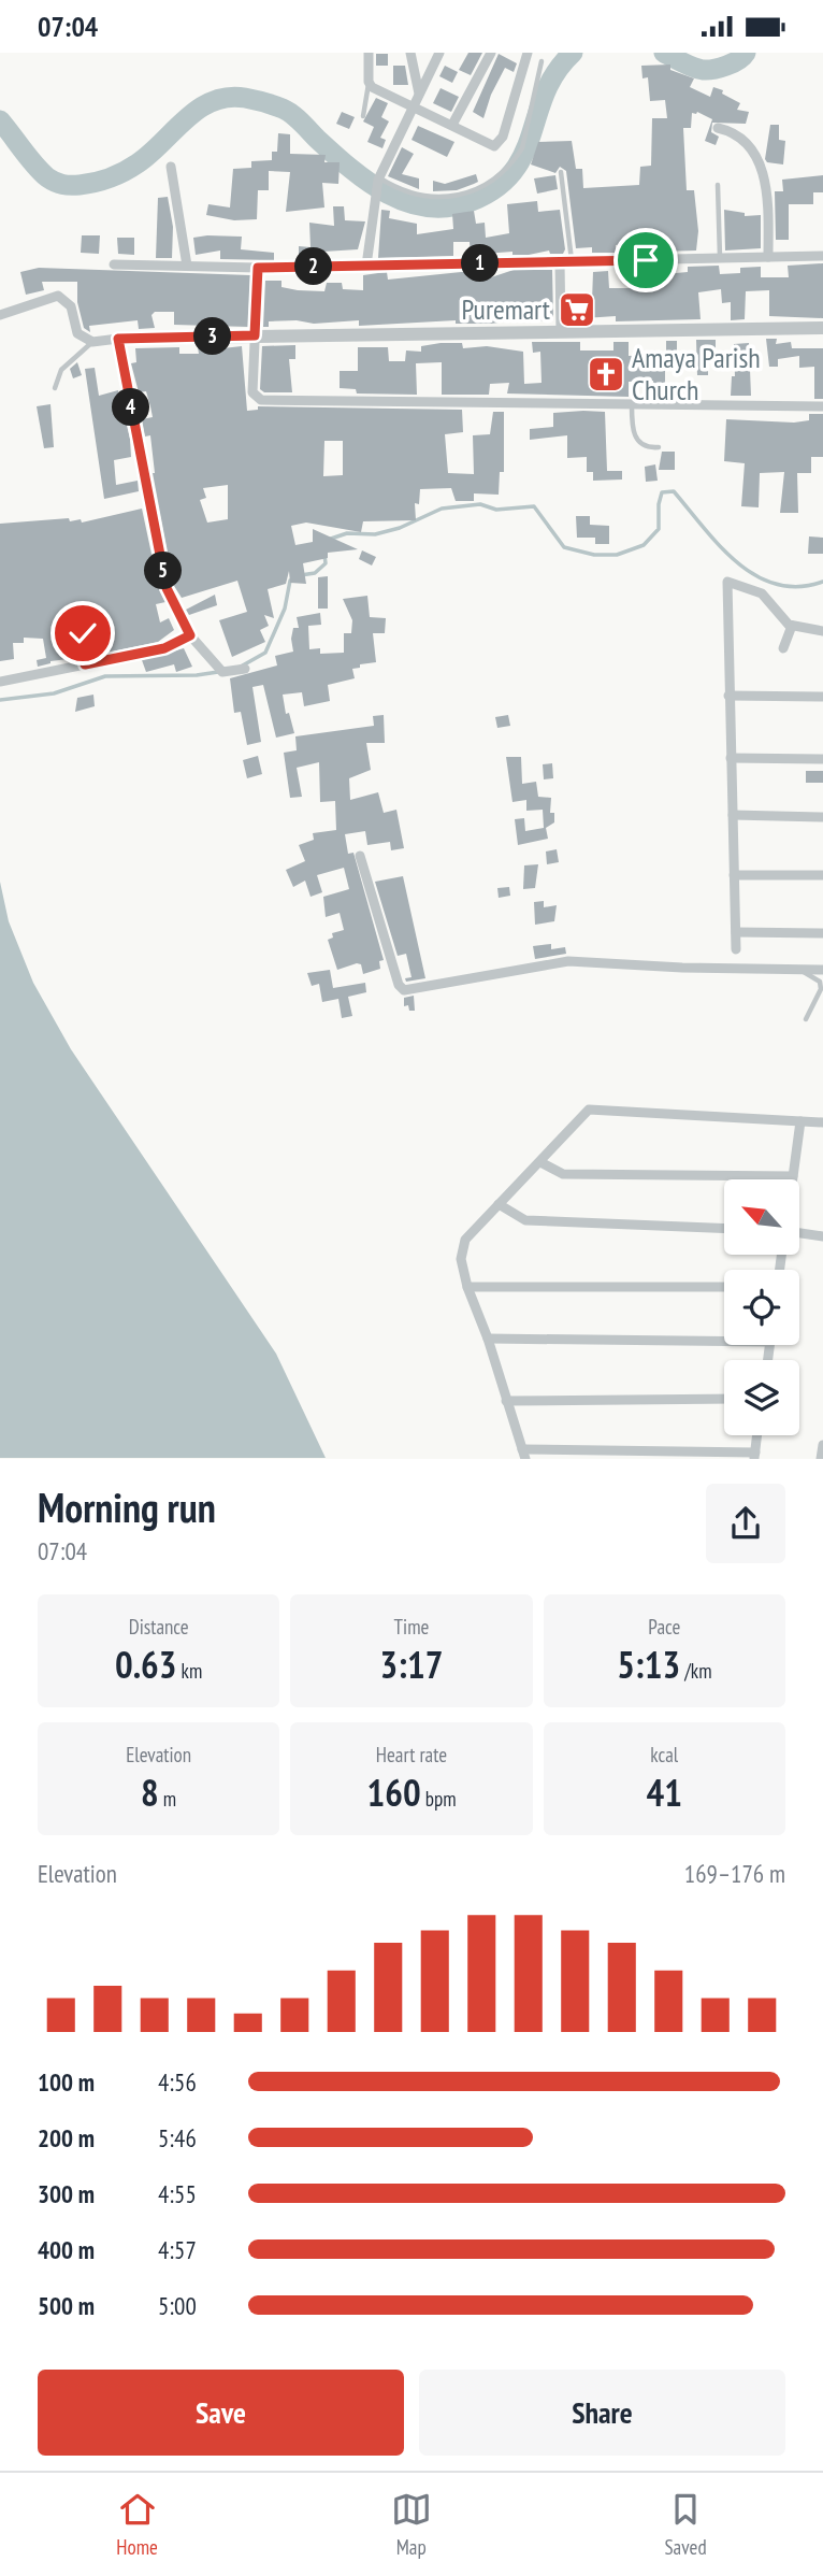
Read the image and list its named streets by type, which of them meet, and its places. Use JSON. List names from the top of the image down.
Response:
{
  "places": {
    "supermarket": ["Puremart"],
    "church": ["Amaya Parish Church"]
  },
  "north": "top left",
  "page": {
    "status": "07:04",
    "pins": [
      "1",
      "2",
      "3",
      "4",
      "5"
    ],
    "heading": ["Morning run", "07:04"],
    "stats": [
      ["Distance", "0.63 km"],
      ["Time", "3:17"],
      ["Pace", "5:13 /km"],
      ["Elevation", "8 m"],
      ["Heart rate", "160 bpm"],
      ["kcal", "41"]
    ],
    "chart": ["Elevation", "169–176 m"],
    "list": [
      {
        "name": "100 m",
        "note": "4:56"
      },
      {
        "name": "200 m",
        "note": "5:46"
      },
      {
        "name": "300 m",
        "note": "4:55"
      },
      {
        "name": "400 m",
        "note": "4:57"
      },
      {
        "name": "500 m",
        "note": "5:00"
      }
    ],
    "buttons": ["Save", "Share"],
    "tabs": ["Home", "Map", "Saved"]
  }
}
